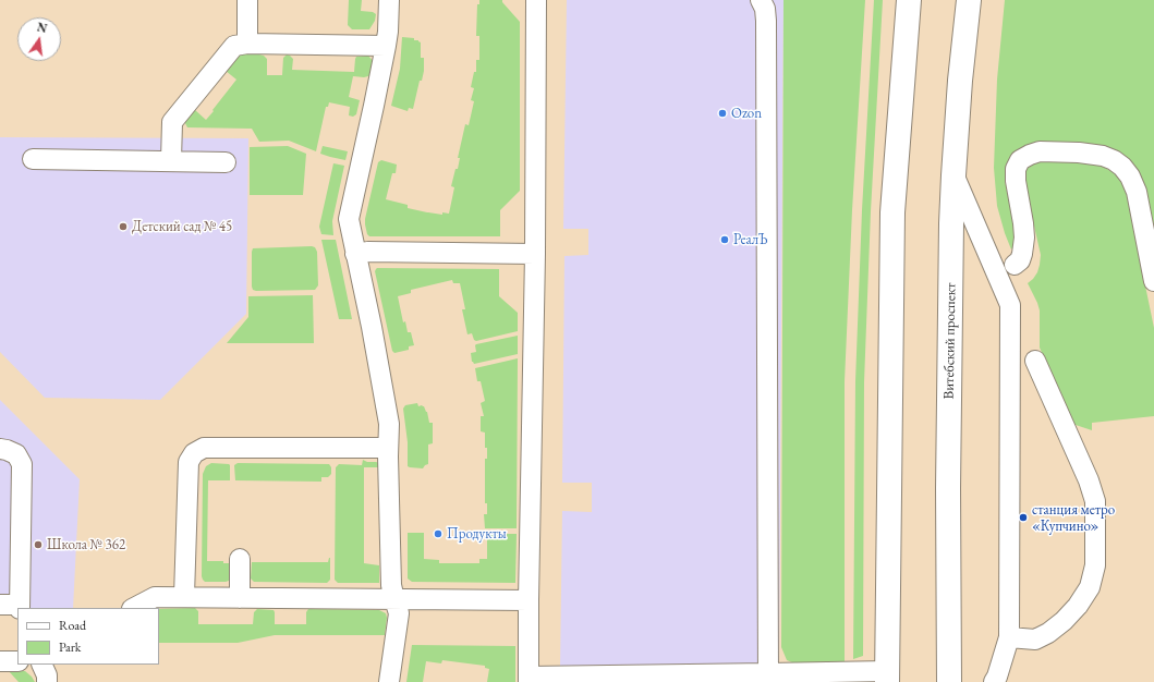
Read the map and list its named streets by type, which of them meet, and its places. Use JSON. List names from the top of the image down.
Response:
{
  "streets": {
    "main road": ["Витебский проспект"]
  },
  "places": [
    "Ozon",
    "Детский сад № 45",
    "РеалЪ",
    "станция метро «Купчино»",
    "Продукты",
    "Школа № 362"
  ],
  "legend": ["Road", "Park"],
  "north": "top"
}
